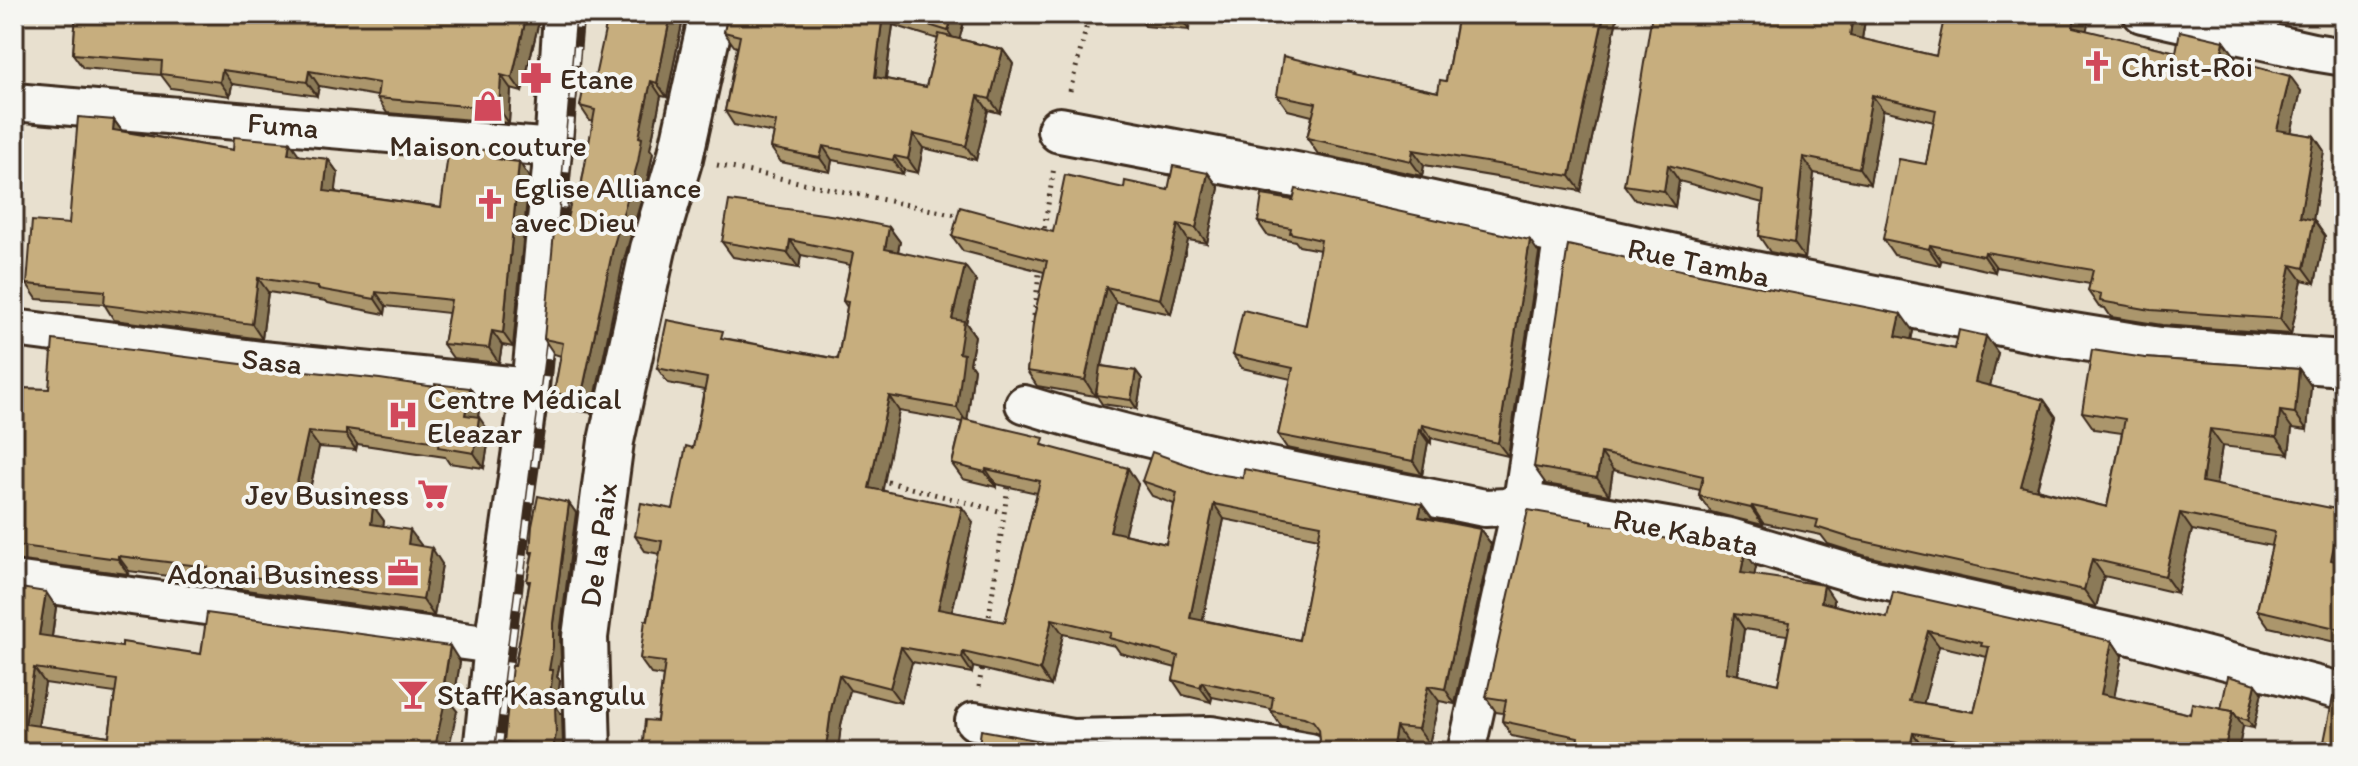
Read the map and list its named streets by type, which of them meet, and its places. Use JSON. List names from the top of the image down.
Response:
{
  "streets": {
    "street": [
      "Fuma",
      "Rue Tamba",
      "Sasa",
      "Rue Kabata",
      "De la Paix"
    ]
  },
  "places": {
    "church": ["Christ-Roi", "Eglise Alliance avec Dieu"],
    "pharmacy": ["Etane"],
    "shop": ["Maison couture"],
    "hospital": ["Centre Médical Eleazar"],
    "supermarket": ["Jev Business"],
    "office": ["Adonai Business"],
    "bar": ["Staff Kasangulu"]
  }
}
